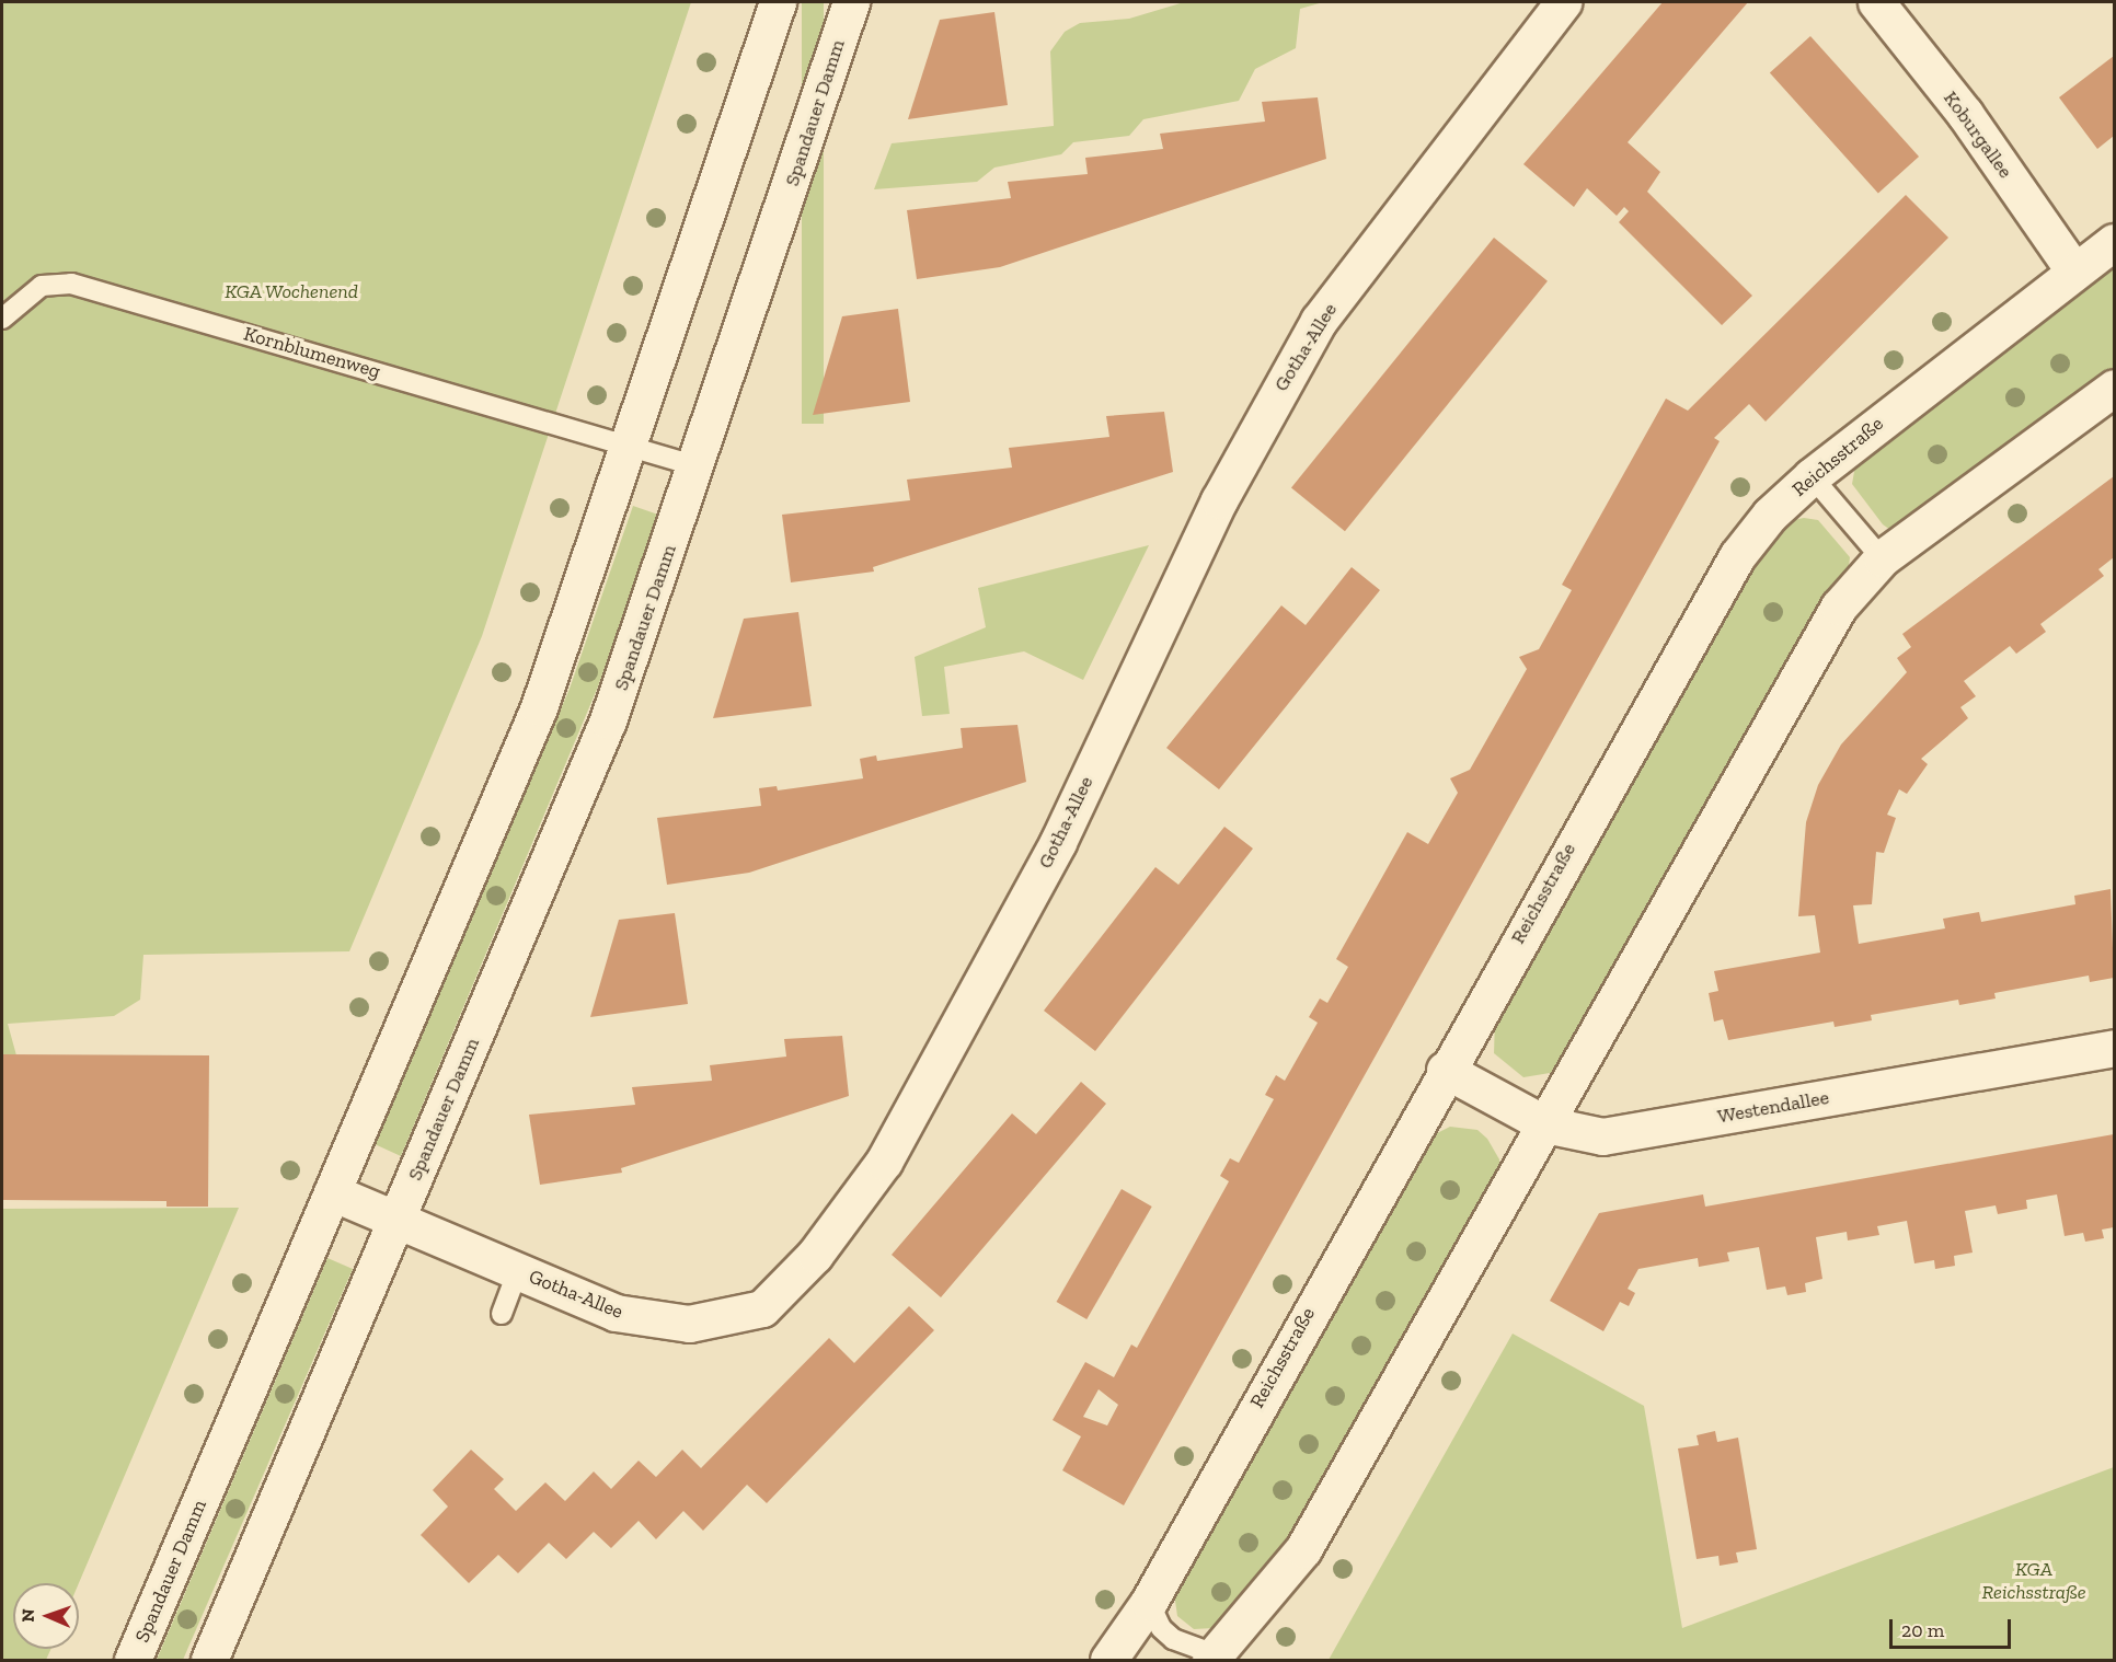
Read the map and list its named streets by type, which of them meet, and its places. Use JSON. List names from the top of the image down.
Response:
{
  "streets": {
    "main road": [
      "Spandauer Damm",
      "Koburgallee",
      "Gotha-Allee",
      "Reichsstraße",
      "Westendallee"
    ],
    "lane": ["Kornblumenweg"]
  },
  "crossings": [
    ["Spandauer Damm", "Gotha-Allee"],
    ["Spandauer Damm", "Kornblumenweg"],
    ["Koburgallee", "Reichsstraße"],
    ["Reichsstraße", "Westendallee"]
  ],
  "parks": ["KGA Wochenend", "KGA Reichsstraße"],
  "scale_bar": "20 m",
  "north": "left"
}
